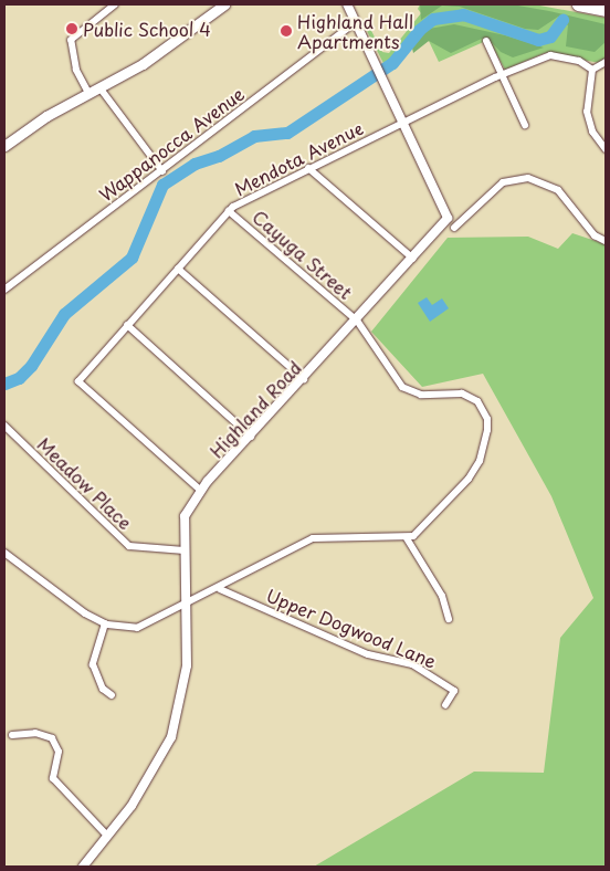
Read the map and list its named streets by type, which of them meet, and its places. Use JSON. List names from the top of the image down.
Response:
{
  "streets": {
    "street": [
      "Wappanocca Avenue",
      "Mendota Avenue",
      "Cayuga Street",
      "Highland Road",
      "Meadow Place",
      "Upper Dogwood Lane"
    ]
  },
  "crossings": [
    ["Wappanocca Avenue", "Highland Road"],
    ["Mendota Avenue", "Cayuga Street"],
    ["Mendota Avenue", "Highland Road"],
    ["Cayuga Street", "Highland Road"],
    ["Highland Road", "Meadow Place"]
  ],
  "places": ["Public School 4", "Highland Hall Apartments"]
}
